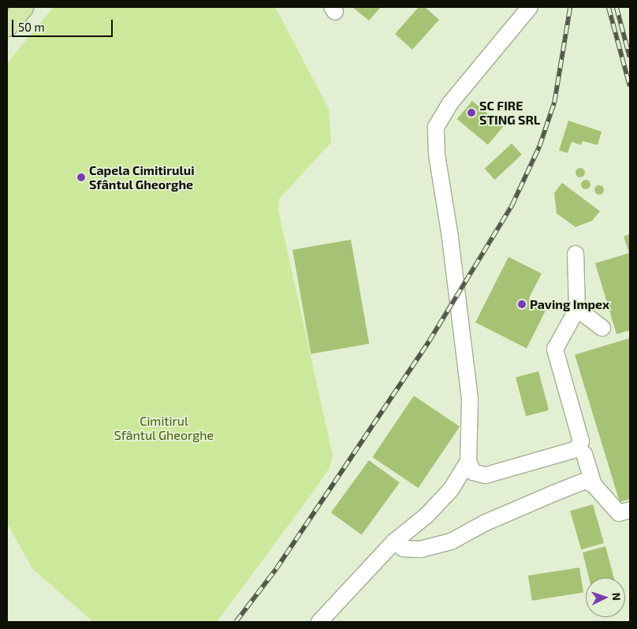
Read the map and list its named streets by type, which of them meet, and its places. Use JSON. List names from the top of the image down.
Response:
{
  "parks": ["Cimitirul Sfântul Gheorghe"],
  "places": ["SC FIRE STING SRL", "Capela Cimitirului Sfântul Gheorghe", "Paving Impex"],
  "scale_bar": "50 m",
  "north": "right"
}
